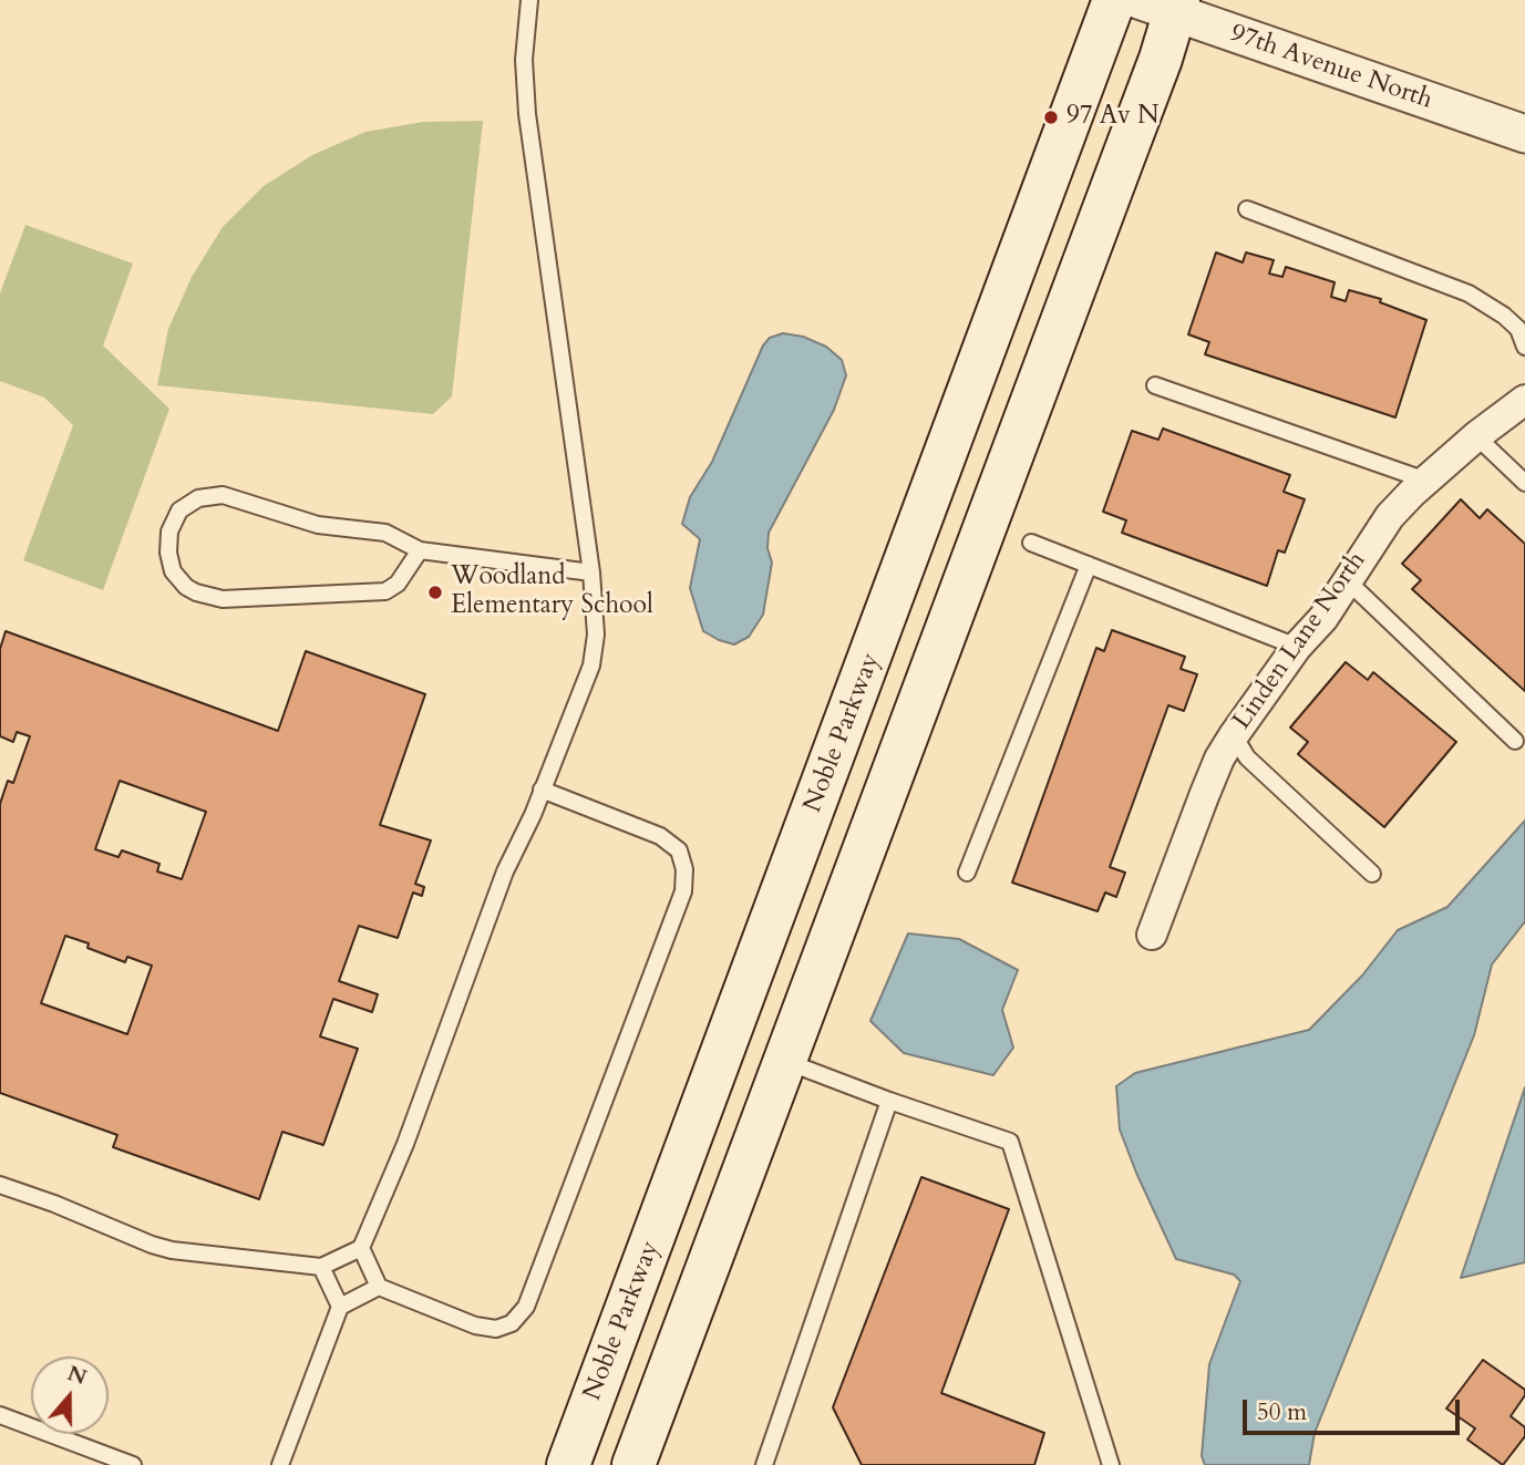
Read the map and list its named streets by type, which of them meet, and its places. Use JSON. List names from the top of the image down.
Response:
{
  "streets": {
    "main road": ["Noble Parkway"],
    "street": ["97th Avenue North", "Linden Lane North"]
  },
  "places": ["97 Av N", "Woodland Elementary School"],
  "scale_bar": "50 m",
  "north": "top"
}
